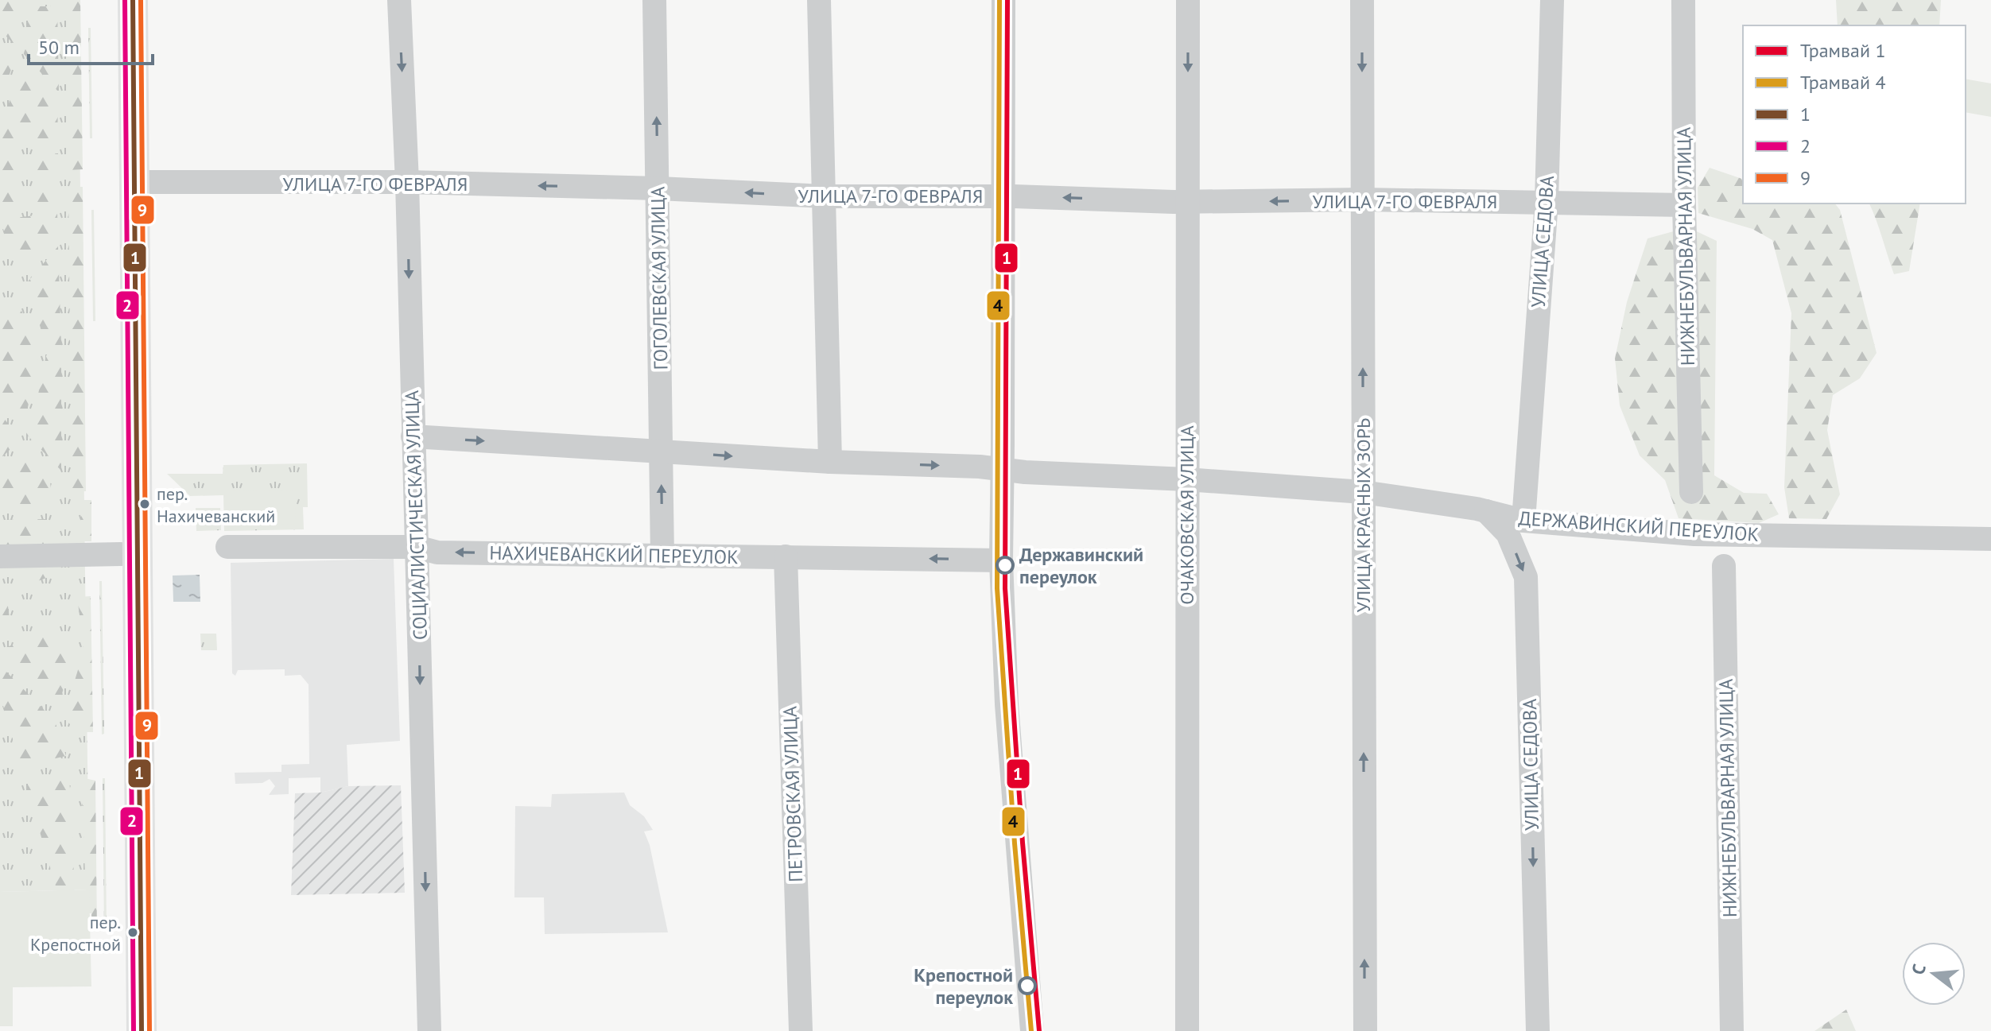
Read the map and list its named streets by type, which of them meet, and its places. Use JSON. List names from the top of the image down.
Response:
{
  "streets": {
    "street": [
      "УЛИЦА 7-ГО ФЕВРАЛЯ",
      "УЛИЦА СЕДОВА",
      "НИЖНЕБУЛЬВАРНАЯ УЛИЦА",
      "ГОГОЛЕВСКАЯ УЛИЦА",
      "СОЦИАЛИСТИЧЕСКАЯ УЛИЦА",
      "ОЧАКОВСКАЯ УЛИЦА",
      "УЛИЦА КРАСНЫХ ЗОРЬ",
      "ДЕРЖАВИНСКИЙ ПЕРЕУЛОК",
      "НАХИЧЕВАНСКИЙ ПЕРЕУЛОК",
      "ПЕТРОВСКАЯ УЛИЦА"
    ]
  },
  "crossings": [
    ["УЛИЦА 7-ГО ФЕВРАЛЯ", "УЛИЦА СЕДОВА"],
    ["УЛИЦА 7-ГО ФЕВРАЛЯ", "НИЖНЕБУЛЬВАРНАЯ УЛИЦА"],
    ["УЛИЦА 7-ГО ФЕВРАЛЯ", "ГОГОЛЕВСКАЯ УЛИЦА"],
    ["УЛИЦА 7-ГО ФЕВРАЛЯ", "СОЦИАЛИСТИЧЕСКАЯ УЛИЦА"],
    ["УЛИЦА 7-ГО ФЕВРАЛЯ", "ОЧАКОВСКАЯ УЛИЦА"],
    ["УЛИЦА 7-ГО ФЕВРАЛЯ", "УЛИЦА КРАСНЫХ ЗОРЬ"],
    ["УЛИЦА СЕДОВА", "ДЕРЖАВИНСКИЙ ПЕРЕУЛОК"],
    ["ГОГОЛЕВСКАЯ УЛИЦА", "ДЕРЖАВИНСКИЙ ПЕРЕУЛОК"],
    ["ГОГОЛЕВСКАЯ УЛИЦА", "НАХИЧЕВАНСКИЙ ПЕРЕУЛОК"],
    ["СОЦИАЛИСТИЧЕСКАЯ УЛИЦА", "ДЕРЖАВИНСКИЙ ПЕРЕУЛОК"],
    ["СОЦИАЛИСТИЧЕСКАЯ УЛИЦА", "НАХИЧЕВАНСКИЙ ПЕРЕУЛОК"],
    ["ОЧАКОВСКАЯ УЛИЦА", "ДЕРЖАВИНСКИЙ ПЕРЕУЛОК"],
    ["УЛИЦА КРАСНЫХ ЗОРЬ", "ДЕРЖАВИНСКИЙ ПЕРЕУЛОК"],
    ["НАХИЧЕВАНСКИЙ ПЕРЕУЛОК", "ПЕТРОВСКАЯ УЛИЦА"]
  ],
  "one_way": [
    "УЛИЦА 7-ГО ФЕВРАЛЯ",
    "УЛИЦА СЕДОВА",
    "СОЦИАЛИСТИЧЕСКАЯ УЛИЦА",
    "ДЕРЖАВИНСКИЙ ПЕРЕУЛОК",
    "НАХИЧЕВАНСКИЙ ПЕРЕУЛОК"
  ],
  "places": [
    "пер. Нахичеванский",
    "Державинский переулок",
    "пер. Крепостной",
    "Крепостной переулок"
  ],
  "lines": [
    "tram line 1",
    "tram line 4",
    "transit line 1",
    "transit line 2",
    "transit line 9"
  ],
  "legend": [
    "Трамвай 1",
    "Трамвай 4",
    "1",
    "2",
    "9"
  ],
  "scale_bar": "50 m",
  "north": "left"
}
